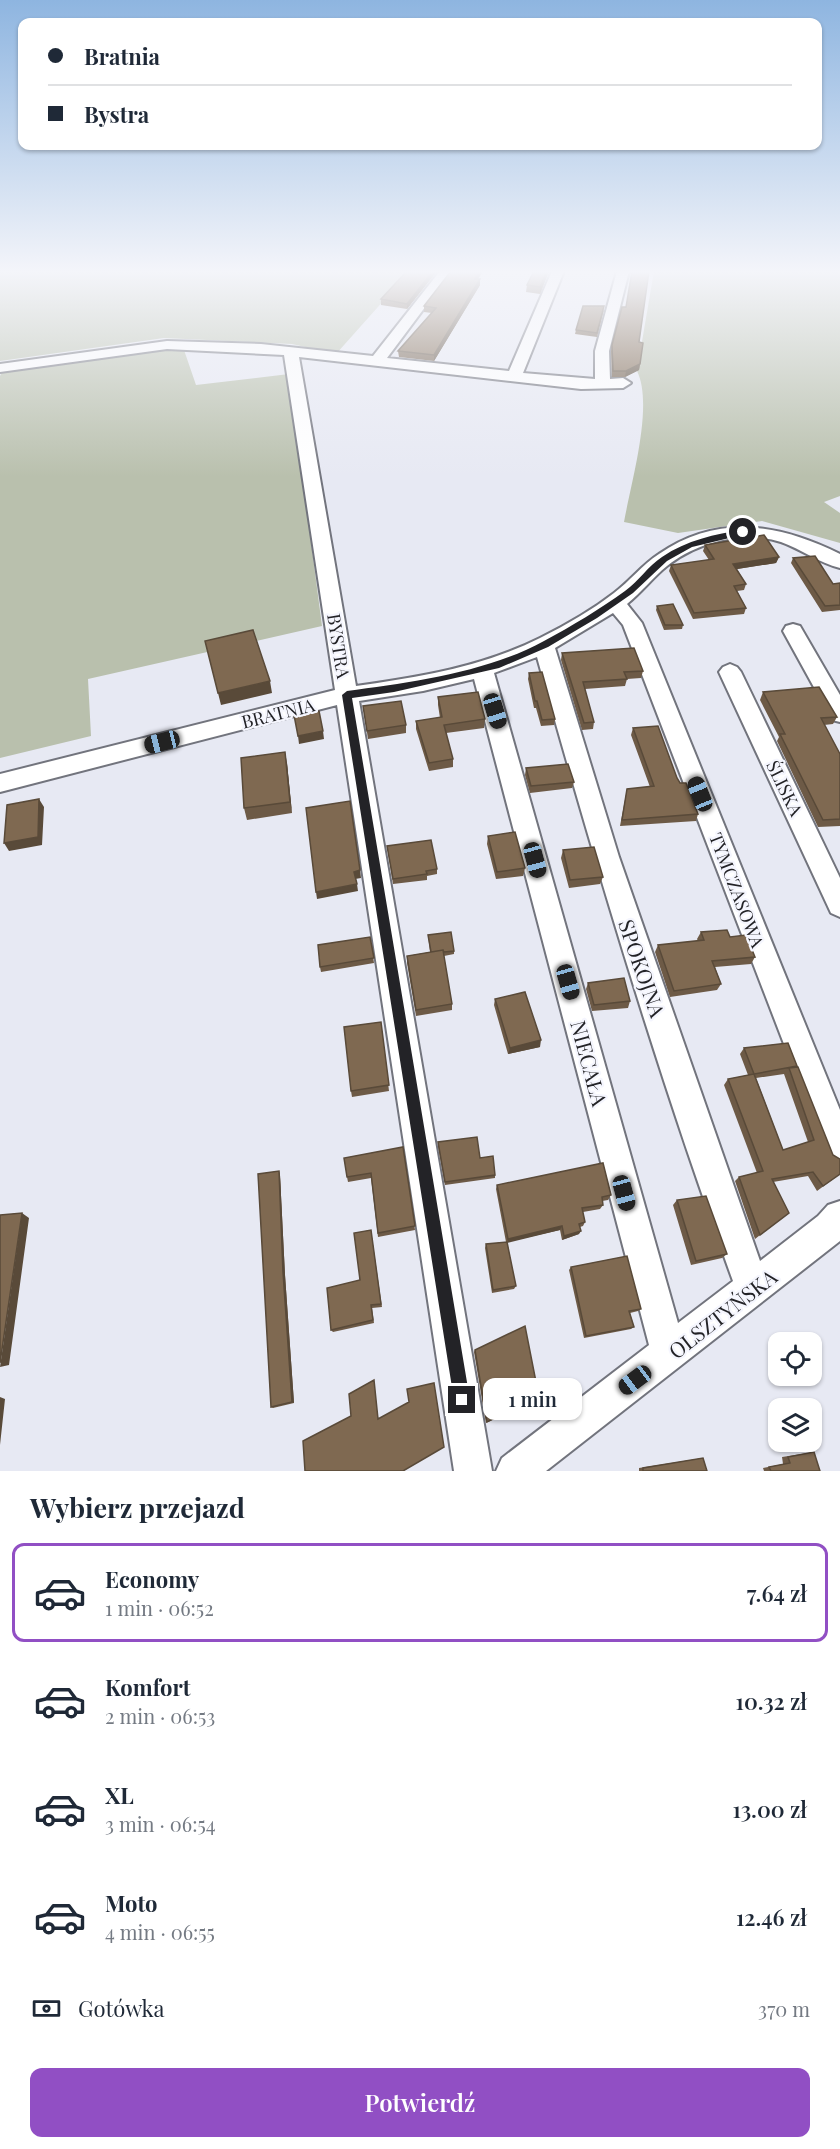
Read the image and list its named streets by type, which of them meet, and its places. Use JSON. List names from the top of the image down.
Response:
{
  "streets": {
    "street": [
      "BYSTRA",
      "BRATNIA",
      "ŚLISKA",
      "TYMCZASOWA",
      "SPOKOJNA",
      "NIECAŁA",
      "OLSZTYŃSKA"
    ]
  },
  "crossings": [
    ["BYSTRA", "BRATNIA"],
    ["BRATNIA", "TYMCZASOWA"],
    ["BRATNIA", "SPOKOJNA"],
    ["BRATNIA", "NIECAŁA"],
    ["SPOKOJNA", "OLSZTYŃSKA"],
    ["NIECAŁA", "OLSZTYŃSKA"]
  ],
  "page": {
    "banner": ["Bratnia", "Bystra"],
    "bubble": "1 min",
    "heading": "Wybierz przejazd",
    "list": [
      {
        "name": "Economy",
        "note": "1 min · 06:52",
        "value": "7.64 zł"
      },
      {
        "name": "Komfort",
        "note": "2 min · 06:53",
        "value": "10.32 zł"
      },
      {
        "name": "XL",
        "note": "3 min · 06:54",
        "value": "13.00 zł"
      },
      {
        "name": "Moto",
        "note": "4 min · 06:55",
        "value": "12.46 zł"
      }
    ],
    "pay": ["Gotówka", "370 m"],
    "buttons": "Potwierdź"
  }
}
